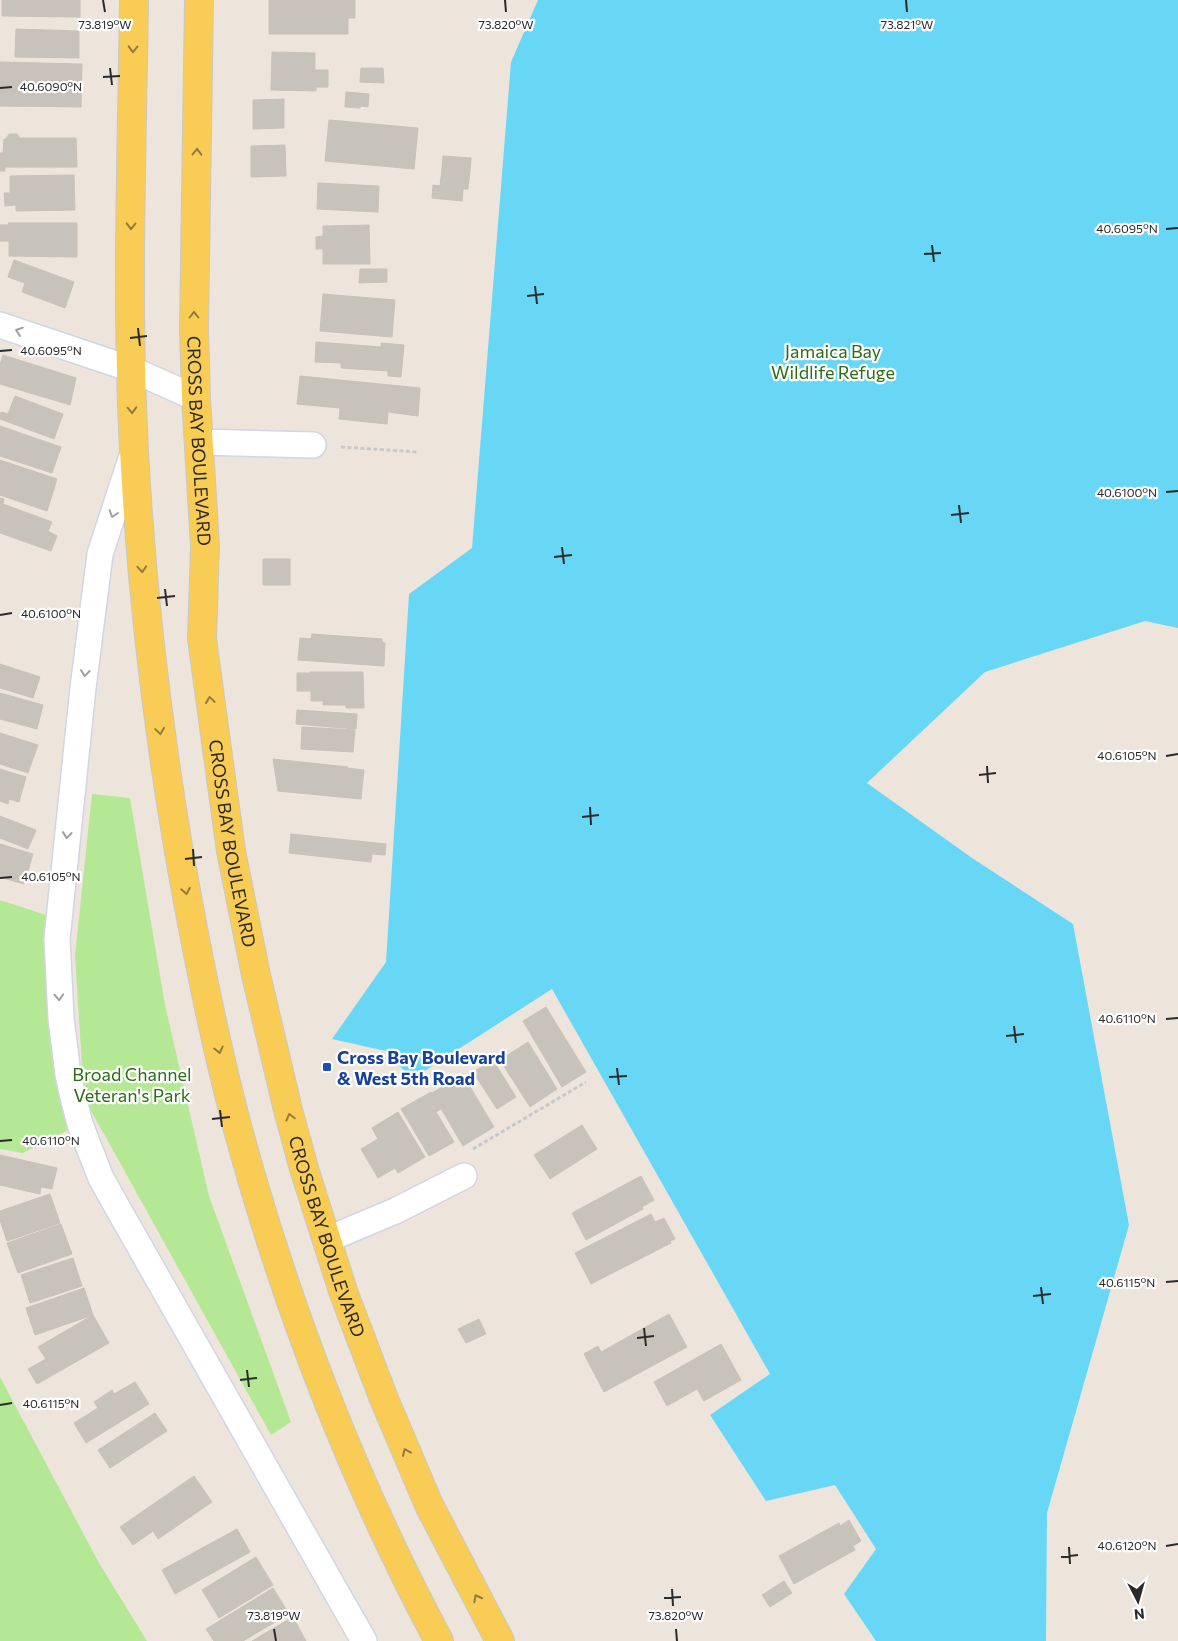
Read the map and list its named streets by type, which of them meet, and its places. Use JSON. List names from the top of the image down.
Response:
{
  "streets": {
    "main road": ["CROSS BAY BOULEVARD"]
  },
  "parks": ["Jamaica Bay Wildlife Refuge", "Broad Channel Veteran's Park"],
  "places": {
    "transit": ["Cross Bay Boulevard & West 5th Road"]
  },
  "north": "bottom",
  "coordinates": [
    "73.819°W",
    "73.820°W",
    "73.821°W",
    "40.6090°N",
    "40.6095°N",
    "40.6100°N",
    "40.6105°N",
    "40.6110°N",
    "40.6115°N",
    "40.6120°N"
  ]
}
